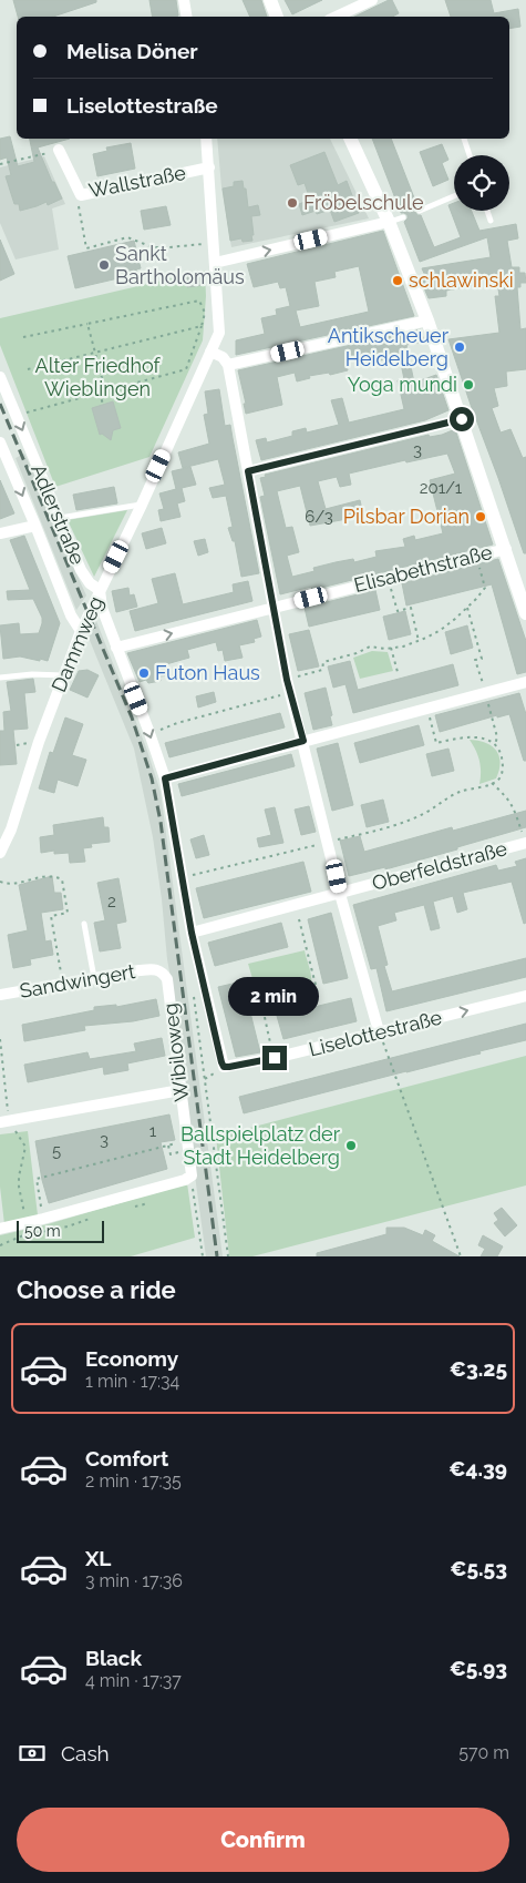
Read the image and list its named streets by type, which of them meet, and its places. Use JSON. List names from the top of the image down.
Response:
{
  "streets": {
    "street": [
      "Wallstraße",
      "Adlerstraße",
      "Elisabethstraße",
      "Dammweg",
      "Oberfeldstraße",
      "Sandwingert",
      "Liselottestraße",
      "Wibiloweg"
    ]
  },
  "crossings": [
    ["Wallstraße", "Dammweg"],
    ["Adlerstraße", "Dammweg"],
    ["Oberfeldstraße", "Liselottestraße"],
    ["Sandwingert", "Wibiloweg"]
  ],
  "one_way": ["Adlerstraße", "Elisabethstraße"],
  "parks": ["Alter Friedhof Wieblingen"],
  "places": [
    "Fröbelschule",
    "Sankt Bartholomäus",
    "schlawinski",
    "Antikscheuer Heidelberg",
    "Yoga mundi",
    "Pilsbar Dorian",
    "Futon Haus",
    "Ballspielplatz der Stadt Heidelberg"
  ],
  "house_numbers": [
    "3",
    "201/1",
    "6/3",
    "2",
    "1",
    "3",
    "5"
  ],
  "scale_bar": "50 m",
  "page": {
    "banner": ["Melisa Döner", "Liselottestraße"],
    "bubble": "2 min",
    "scale": "50 m",
    "heading": "Choose a ride",
    "list": [
      {
        "name": "Economy",
        "note": "1 min · 17:34",
        "value": "€3.25"
      },
      {
        "name": "Comfort",
        "note": "2 min · 17:35",
        "value": "€4.39"
      },
      {
        "name": "XL",
        "note": "3 min · 17:36",
        "value": "€5.53"
      },
      {
        "name": "Black",
        "note": "4 min · 17:37",
        "value": "€5.93"
      }
    ],
    "pay": ["Cash", "570 m"],
    "buttons": "Confirm"
  }
}
